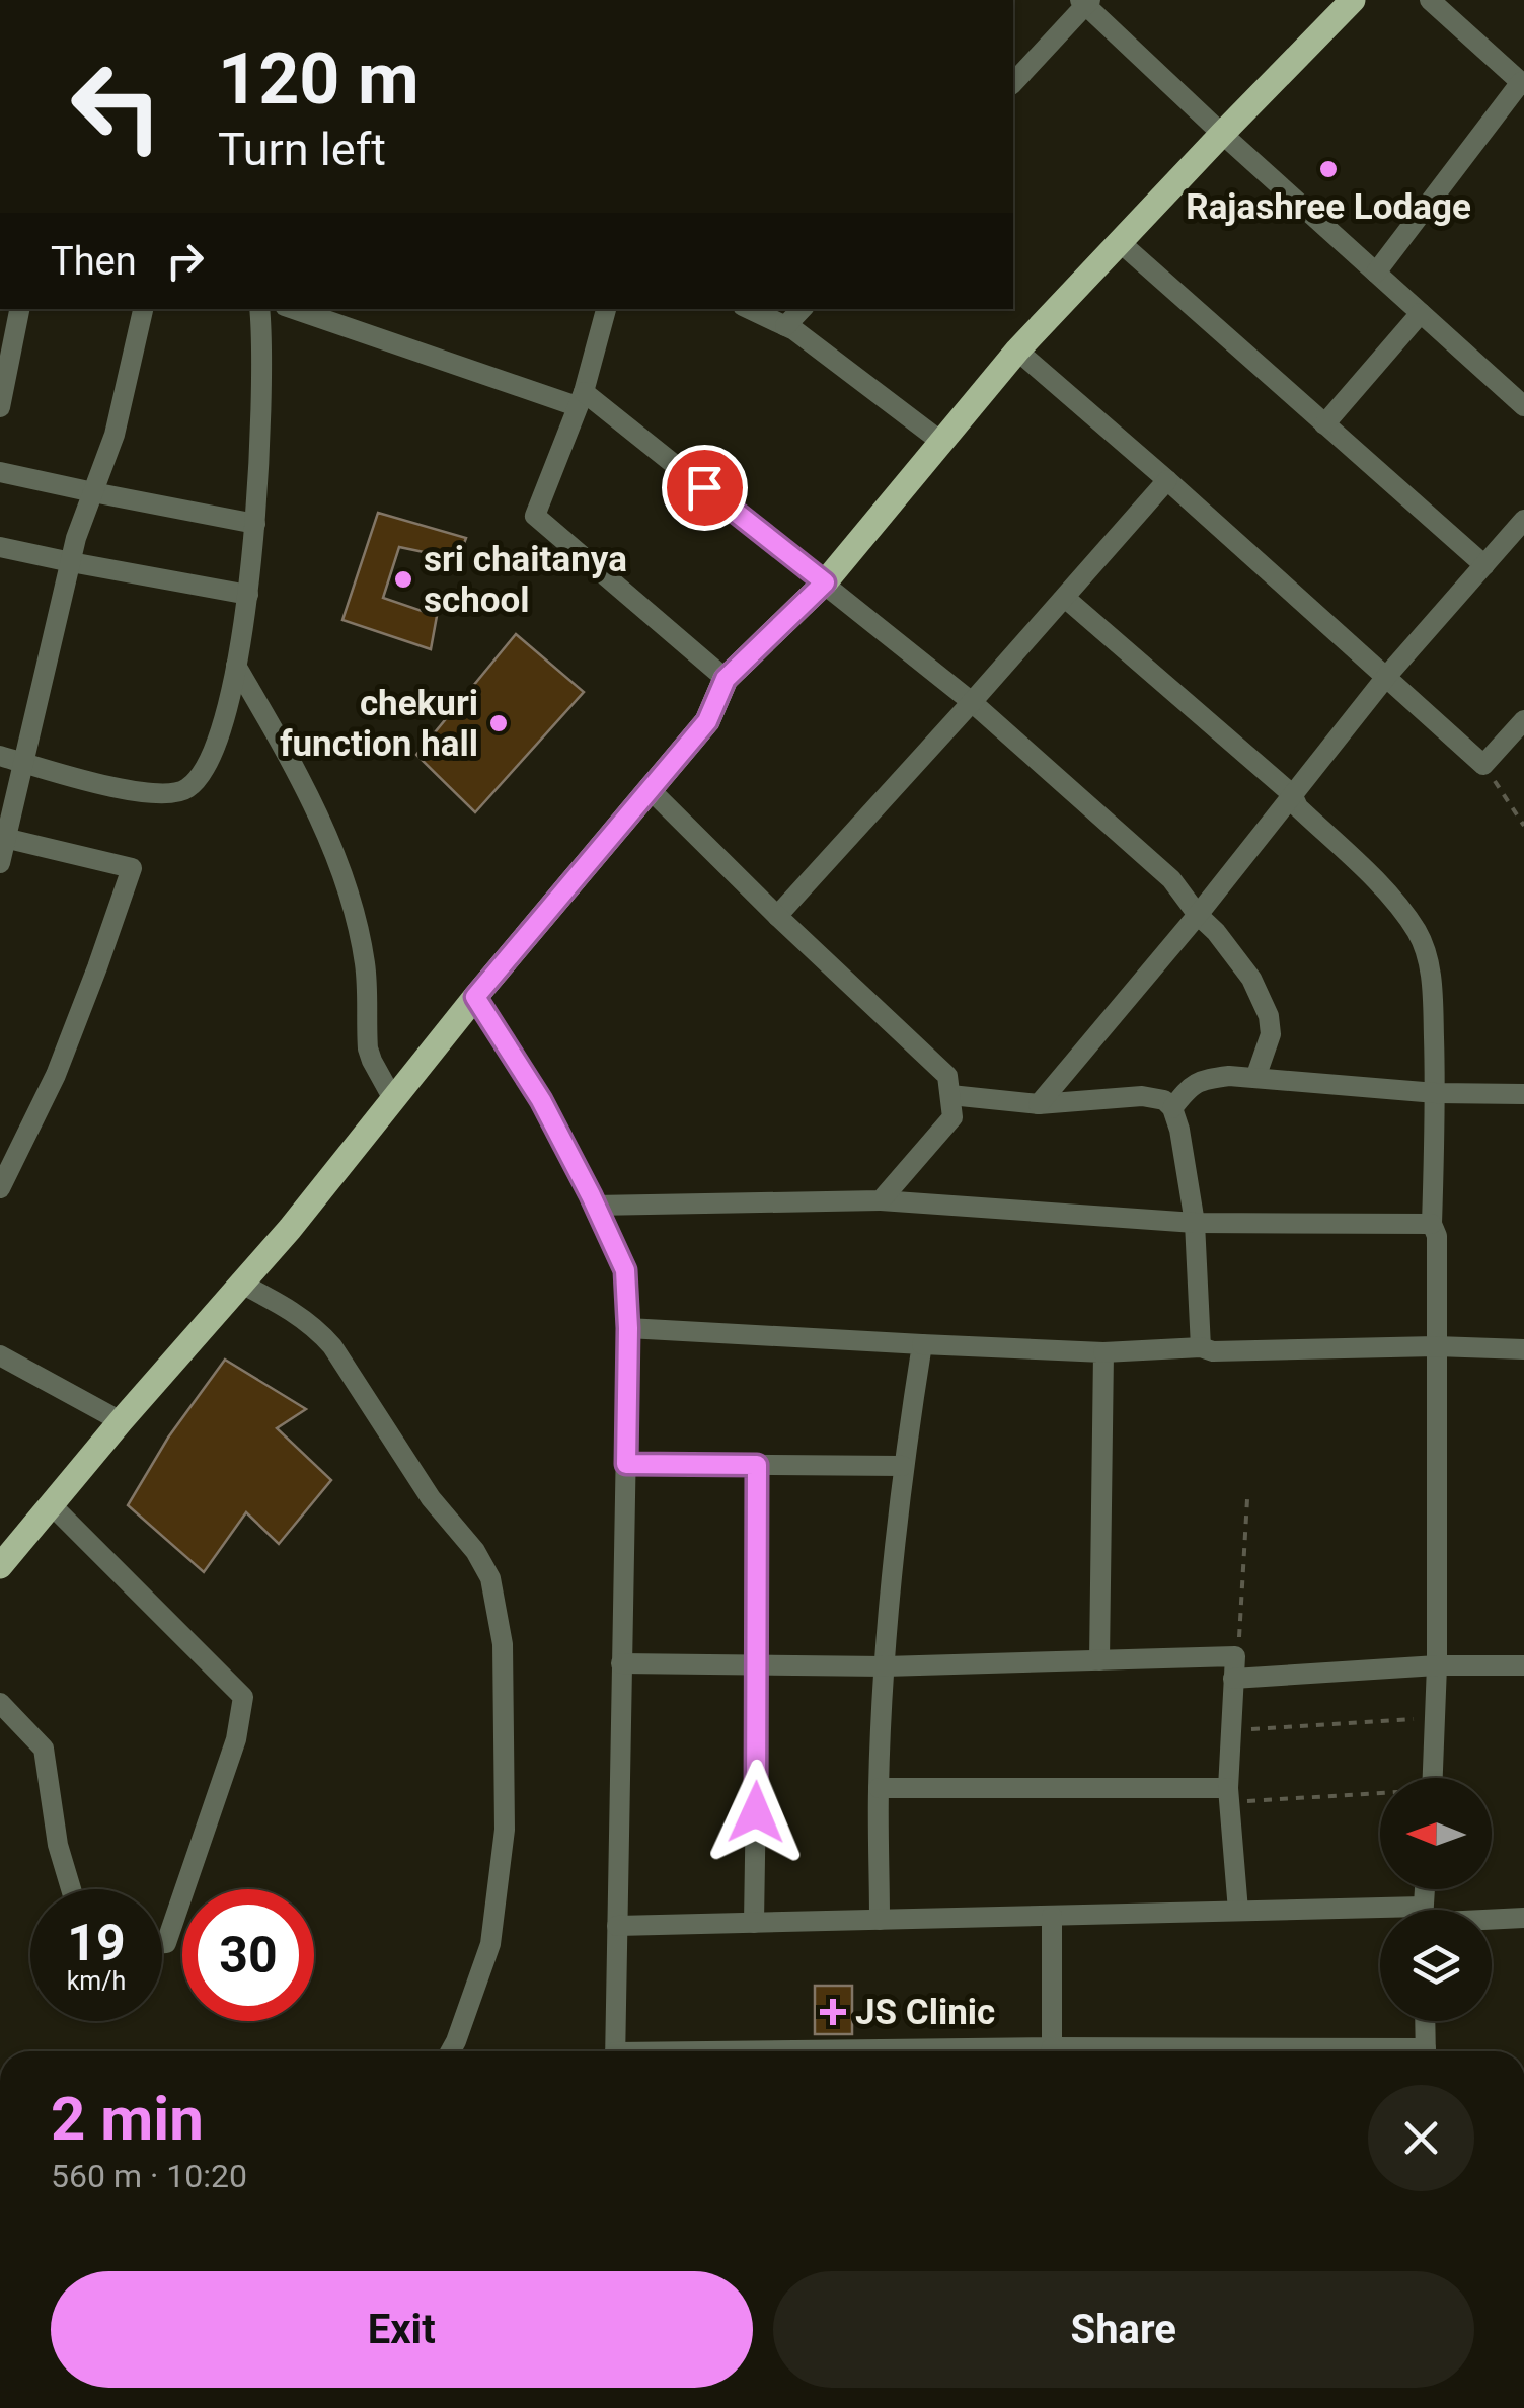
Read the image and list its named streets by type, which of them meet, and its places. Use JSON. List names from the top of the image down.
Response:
{
  "places": {
    "other": ["Rajashree Lodage", "sri chaitanya school", "chekuri function hall"],
    "health": ["JS Clinic"]
  },
  "north": "left",
  "page": {
    "turn": ["120 m", "Turn left"],
    "then": "Then",
    "speed": "19 km/h",
    "limit": "30",
    "heading": ["2 min", "560 m · 10:20"],
    "buttons": ["Exit", "Share"]
  }
}
